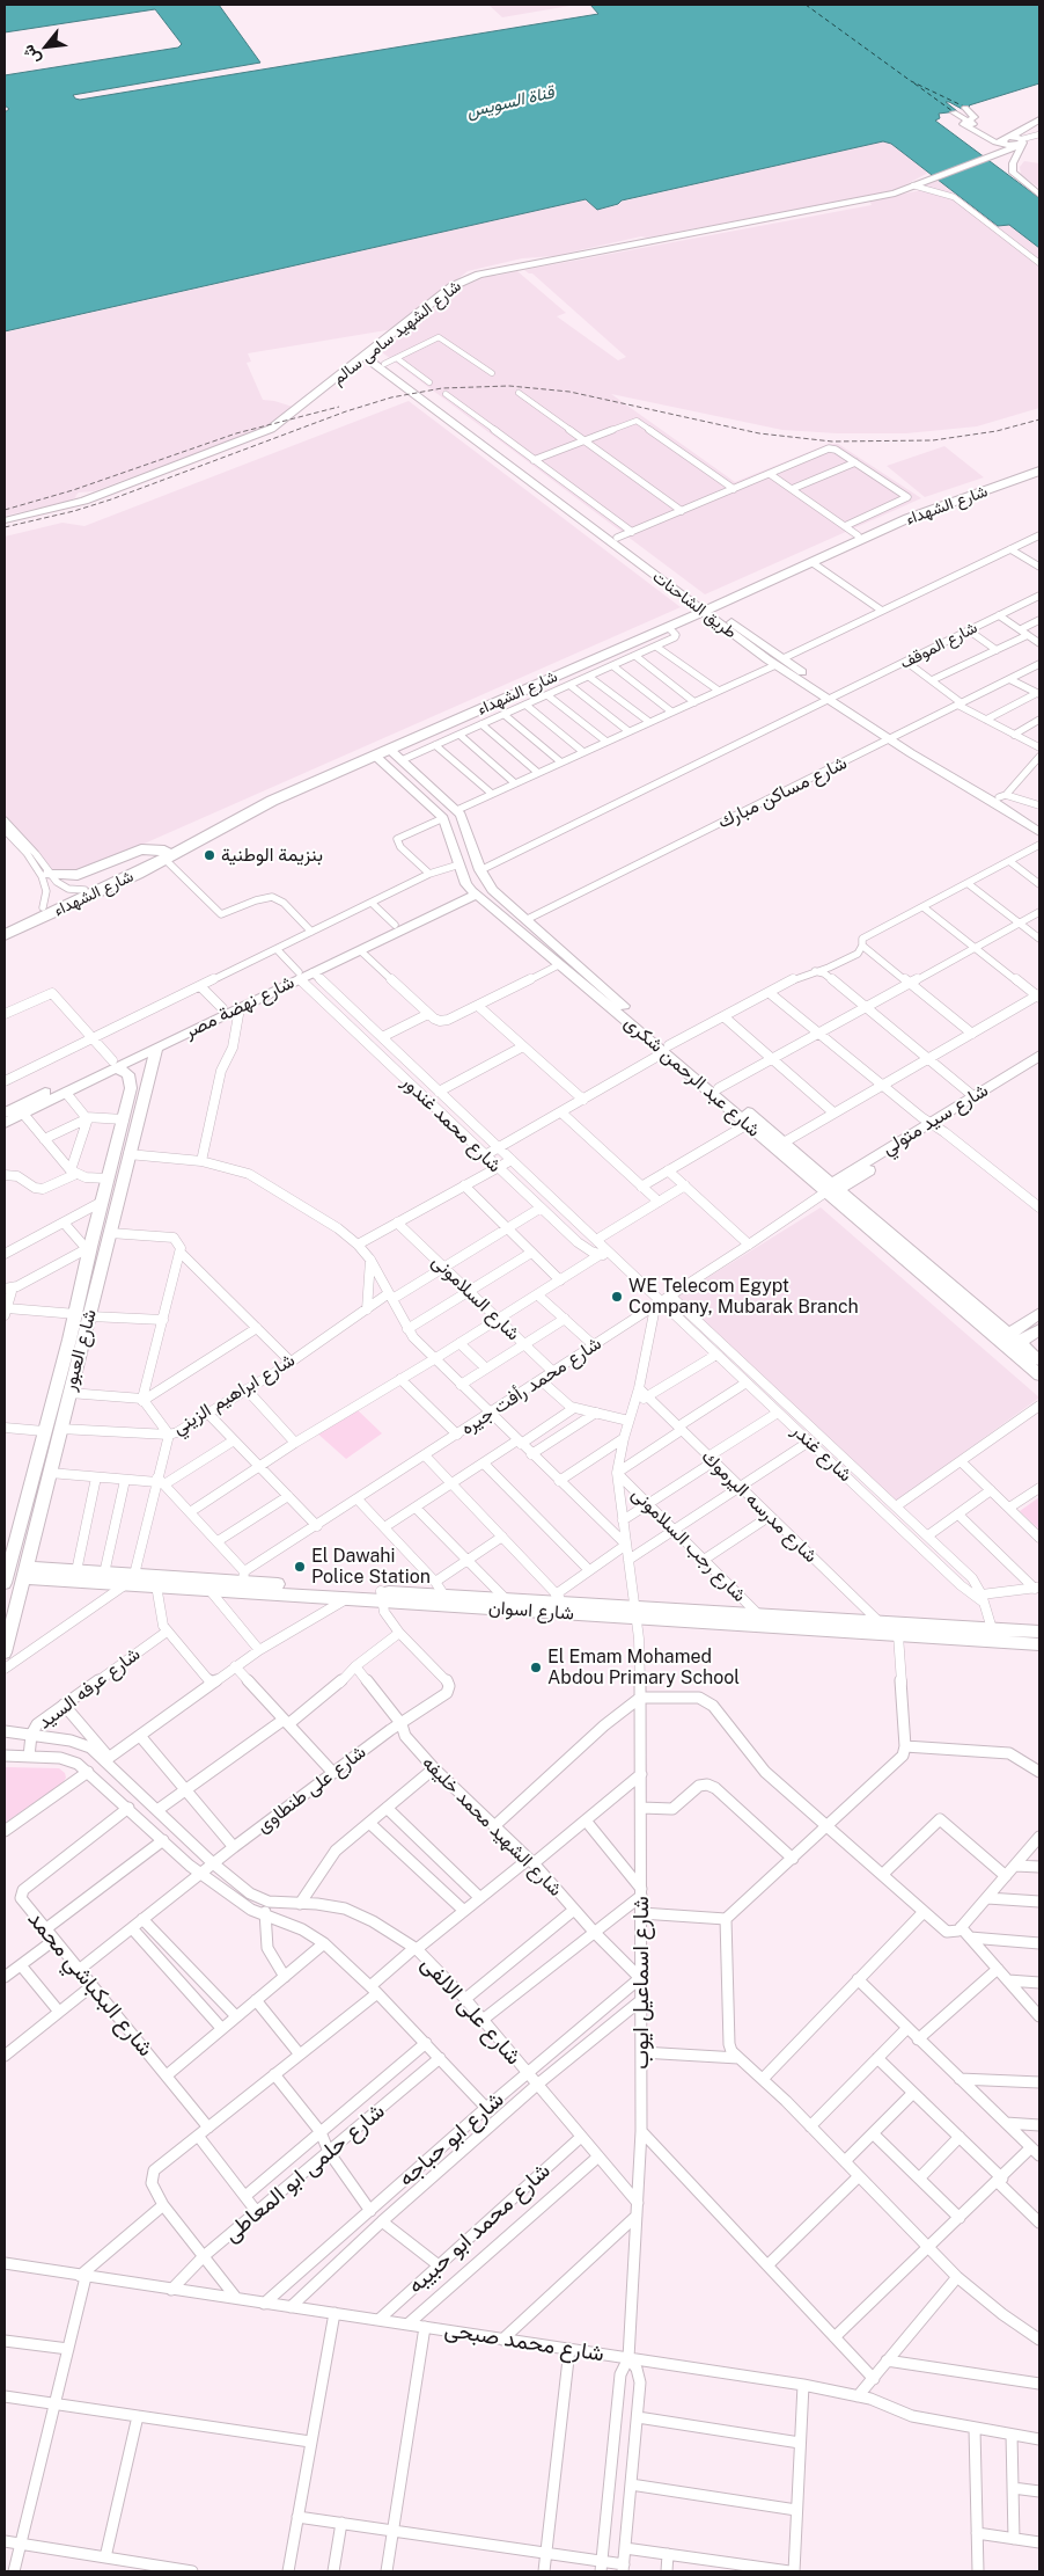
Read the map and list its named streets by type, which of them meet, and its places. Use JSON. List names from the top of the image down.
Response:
{
  "streets": {
    "highway": ["شارع الشهداء"],
    "street": [
      "شارع الشهيد سامى سالم",
      "طريق الشاحنات",
      "شارع الموقف",
      "شارع مساكن مبارك",
      "شارع نهضة مصر",
      "شارع عبد الرحمن شكرى",
      "شارع سيد متولي",
      "شارع محمد غندور",
      "شارع السلامونى",
      "شارع العبور",
      "شارع محمد رأفت جيره",
      "شارع ابراهيم الزيني",
      "شارع غندر",
      "شارع مدرسه اليرموك",
      "شارع رجب السلامونى",
      "شارع اسوان",
      "شارع عرفه السيد",
      "شارع على طنطاوى",
      "شارع الشهيد محمد خليفه",
      "شارع اسماعيل ايوب",
      "شارع البكباشي محمد",
      "شارع على الالفى",
      "شارع ابو حباجه",
      "شارع حلمى ابو المعاطى",
      "شارع محمد ابو حبيبه",
      "شارع محمد صبحى"
    ]
  },
  "crossings": [
    ["شارع الشهيد سامى سالم", "طريق الشاحنات"],
    ["شارع الشهداء", "طريق الشاحنات"],
    ["شارع الشهداء", "شارع عبد الرحمن شكرى"],
    ["طريق الشاحنات", "شارع الموقف"],
    ["طريق الشاحنات", "شارع مساكن مبارك"],
    ["شارع الموقف", "شارع عبد الرحمن شكرى"],
    ["شارع مساكن مبارك", "شارع عبد الرحمن شكرى"],
    ["شارع نهضة مصر", "شارع عبد الرحمن شكرى"],
    ["شارع نهضة مصر", "شارع محمد غندور"],
    ["شارع نهضة مصر", "شارع العبور"],
    ["شارع عبد الرحمن شكرى", "شارع سيد متولي"],
    ["شارع عبد الرحمن شكرى", "شارع محمد رأفت جيره"],
    ["شارع سيد متولي", "شارع محمد رأفت جيره"],
    ["شارع محمد غندور", "شارع محمد رأفت جيره"],
    ["شارع محمد غندور", "شارع ابراهيم الزيني"],
    ["شارع محمد غندور", "شارع غندر"],
    ["شارع محمد غندور", "شارع اسماعيل ايوب"],
    ["شارع السلامونى", "شارع محمد رأفت جيره"],
    ["شارع السلامونى", "شارع ابراهيم الزيني"],
    ["شارع العبور", "شارع ابراهيم الزيني"],
    ["شارع العبور", "شارع اسوان"],
    ["شارع محمد رأفت جيره", "شارع غندر"],
    ["شارع محمد رأفت جيره", "شارع اسوان"],
    ["شارع محمد رأفت جيره", "شارع اسماعيل ايوب"],
    ["شارع غندر", "شارع اسوان"],
    ["شارع غندر", "شارع اسماعيل ايوب"],
    ["شارع مدرسه اليرموك", "شارع اسوان"],
    ["شارع مدرسه اليرموك", "شارع اسماعيل ايوب"],
    ["شارع رجب السلامونى", "شارع اسوان"],
    ["شارع رجب السلامونى", "شارع اسماعيل ايوب"],
    ["شارع اسوان", "شارع على طنطاوى"],
    ["شارع اسوان", "شارع اسماعيل ايوب"],
    ["شارع عرفه السيد", "شارع على الالفى"],
    ["شارع على طنطاوى", "شارع الشهيد محمد خليفه"],
    ["شارع على طنطاوى", "شارع البكباشي محمد"],
    ["شارع على طنطاوى", "شارع على الالفى"],
    ["شارع الشهيد محمد خليفه", "شارع اسماعيل ايوب"],
    ["شارع الشهيد محمد خليفه", "شارع ابو حباجه"],
    ["شارع اسماعيل ايوب", "شارع على الالفى"],
    ["شارع اسماعيل ايوب", "شارع ابو حباجه"],
    ["شارع اسماعيل ايوب", "شارع محمد صبحى"],
    ["شارع على الالفى", "شارع ابو حباجه"],
    ["شارع على الالفى", "شارع محمد ابو حبيبه"],
    ["شارع ابو حباجه", "شارع محمد صبحى"],
    ["شارع حلمى ابو المعاطى", "شارع محمد صبحى"],
    ["شارع محمد ابو حبيبه", "شارع محمد صبحى"]
  ],
  "water": ["قناة السويس"],
  "places": [
    "بنزيمة الوطنية",
    "WE Telecom Egypt Company, Mubarak Branch",
    "El Dawahi Police Station",
    "El Emam Mohamed Abdou Primary School"
  ],
  "north": "bottom left"
}
